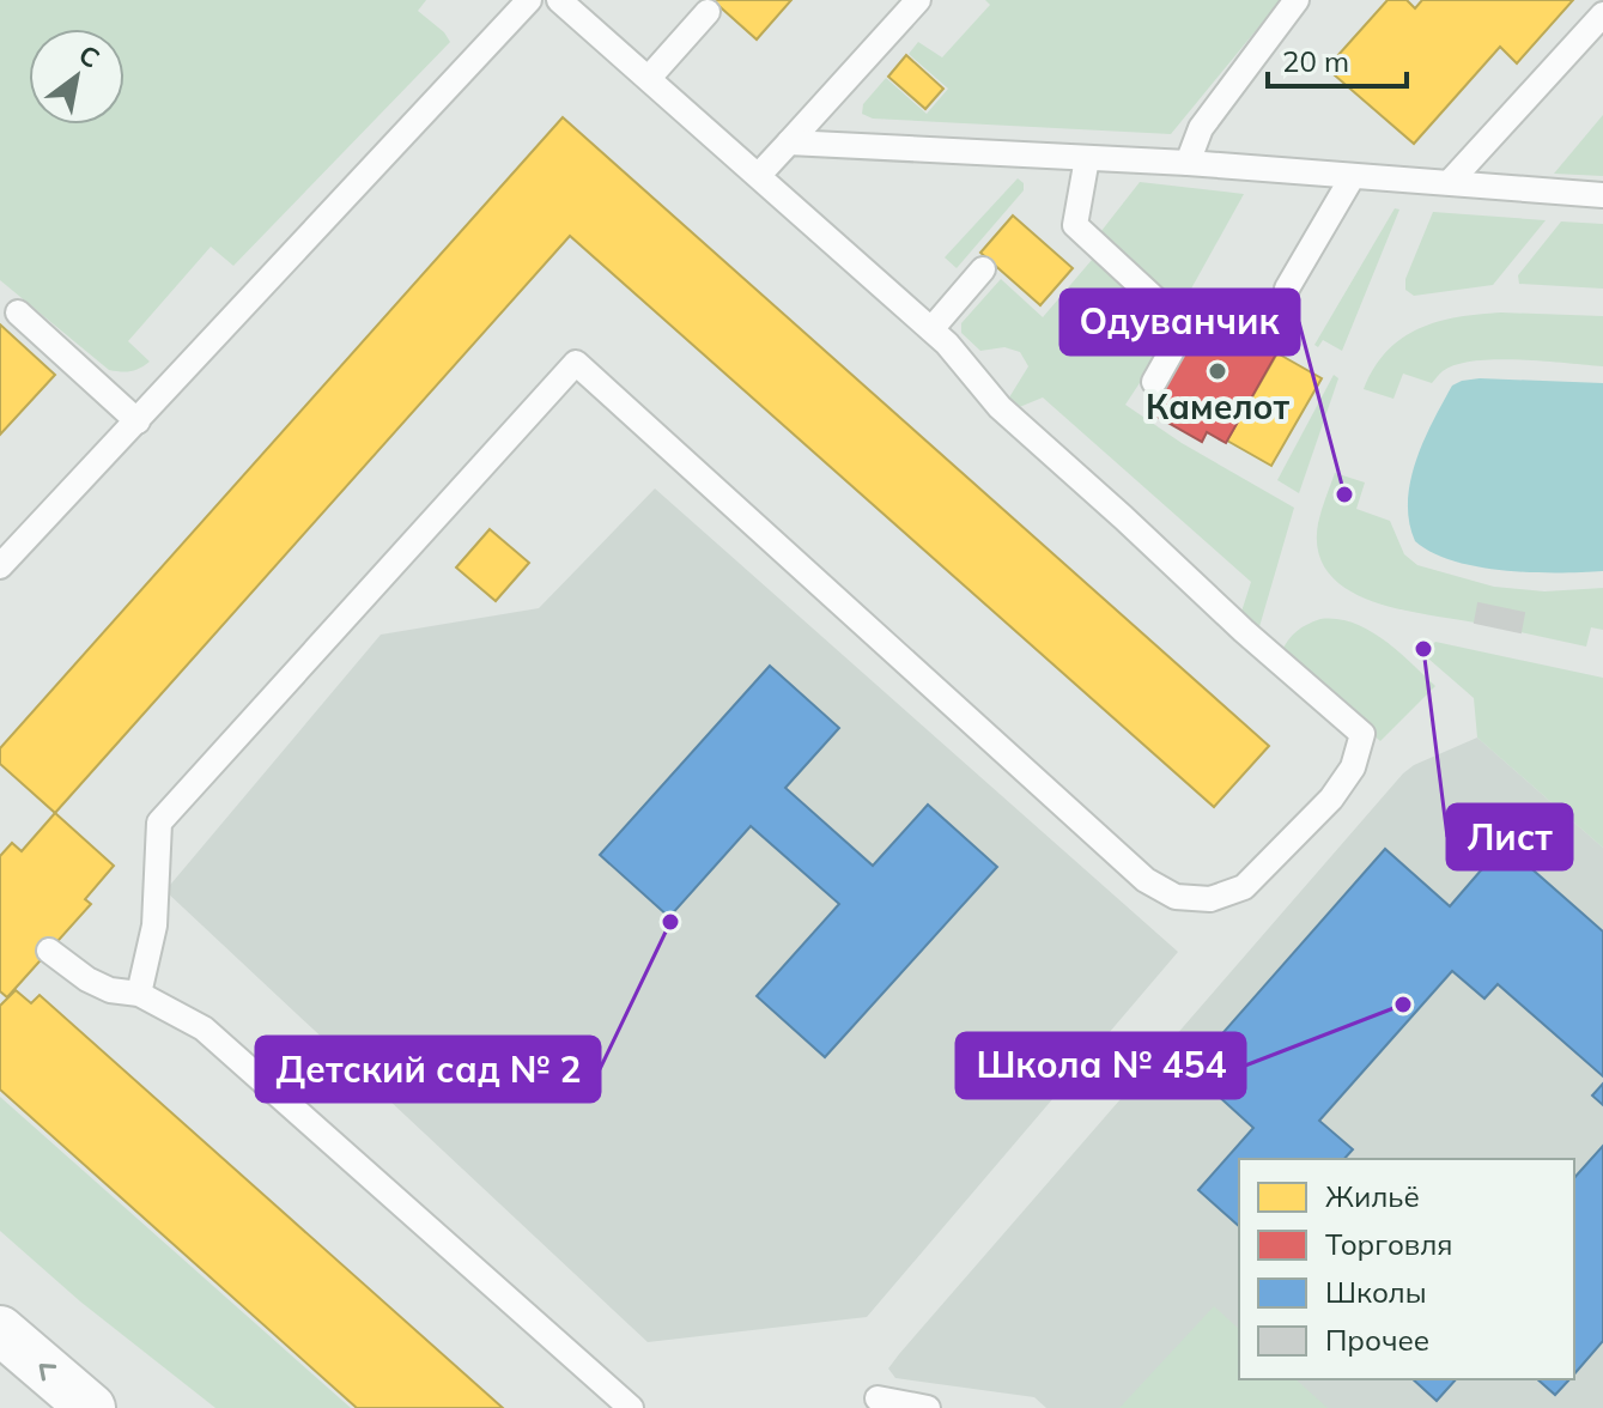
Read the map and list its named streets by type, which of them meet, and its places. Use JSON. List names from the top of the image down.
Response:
{
  "places": [
    "Камелот",
    "Одуванчик",
    "Лист",
    "Детский сад № 2",
    "Школа № 454"
  ],
  "legend": [
    "Жильё",
    "Торговля",
    "Школы",
    "Прочее"
  ],
  "scale_bar": "20 m",
  "north": "top right"
}
